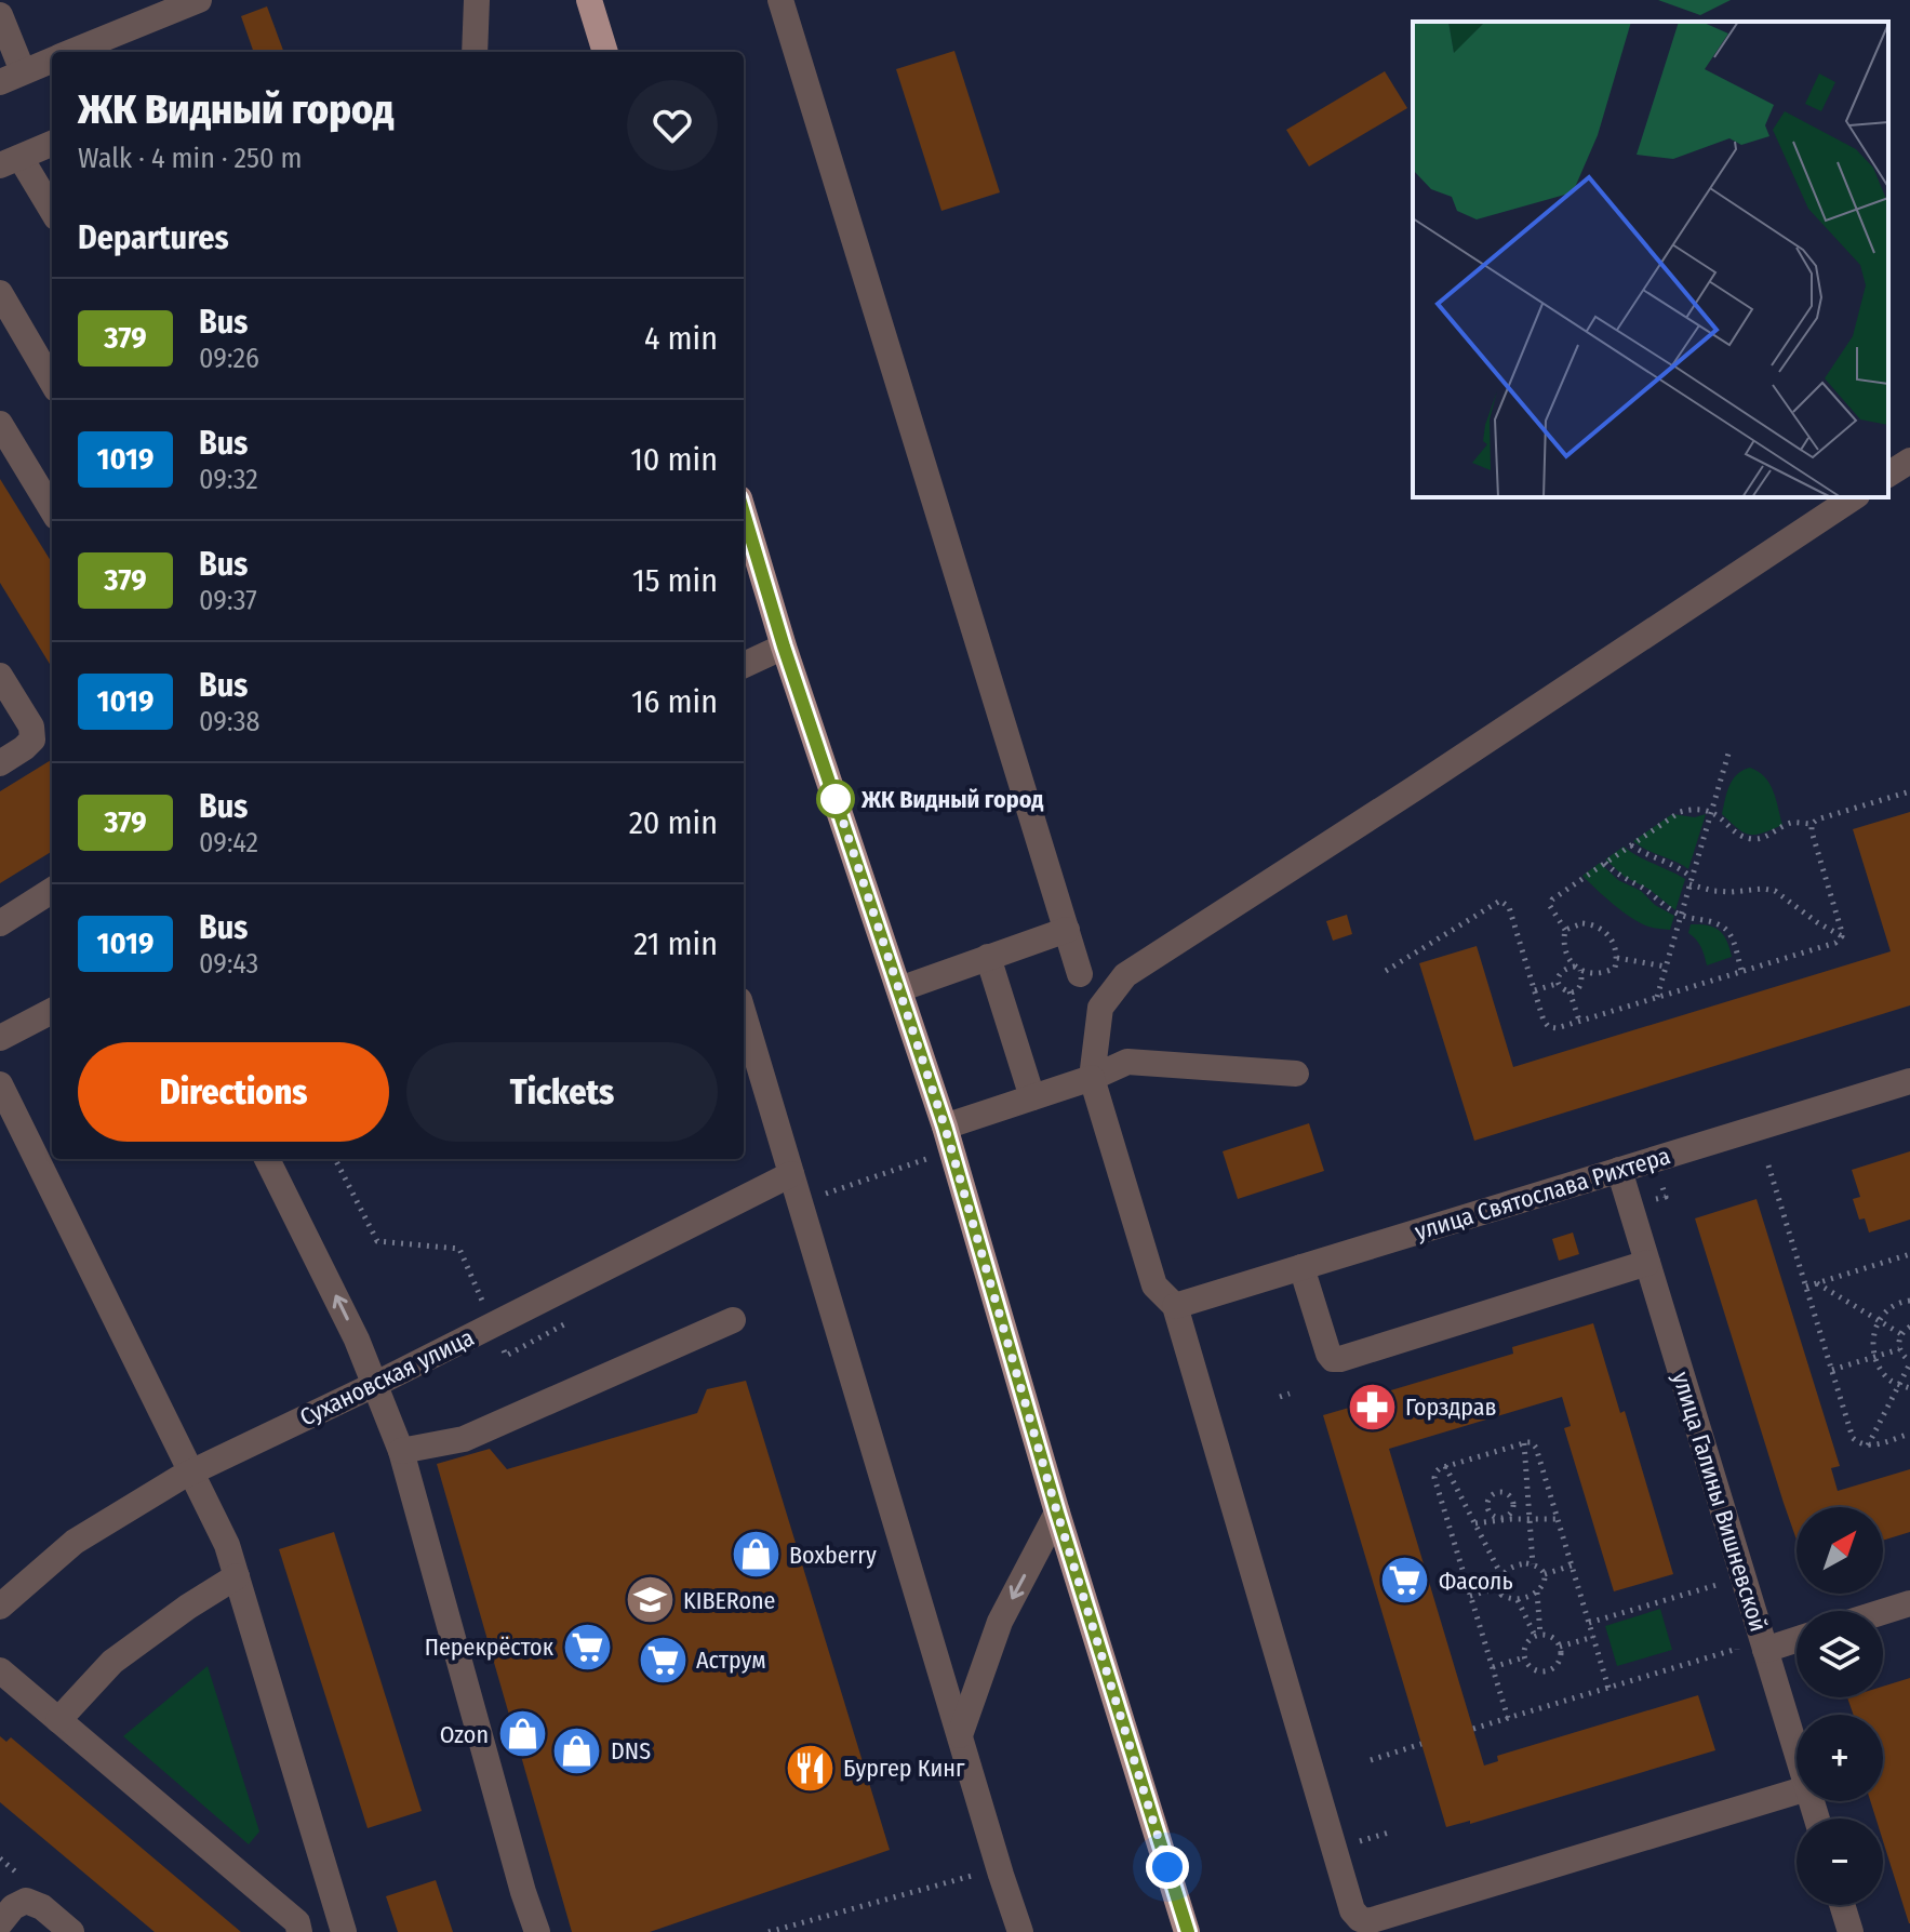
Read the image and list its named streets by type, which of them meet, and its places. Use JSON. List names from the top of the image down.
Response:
{
  "streets": {
    "street": ["улица Святослава Рихтера", "Сухановская улица", "улица Галины Вишневской"]
  },
  "crossings": [
    ["улица Святослава Рихтера", "улица Галины Вишневской"]
  ],
  "places": {
    "other": ["ЖК Видный город"],
    "pharmacy": ["Горздрав"],
    "shop": ["Boxberry", "Ozon", "DNS"],
    "supermarket": ["Фасоль", "Перекрёсток", "Аструм"],
    "school or university": ["KIBERone"],
    "restaurant": ["Бургер Кинг"]
  },
  "lines": ["bus line 379"],
  "north": "top right",
  "page": {
    "heading": [
      ["ЖК Видный город", "Walk · 4 min · 250 m"],
      "Departures"
    ],
    "list": [
      {
        "mark": "379",
        "name": "Bus",
        "note": "09:26",
        "value": "4 min"
      },
      {
        "mark": "1019",
        "name": "Bus",
        "note": "09:32",
        "value": "10 min"
      },
      {
        "mark": "379",
        "name": "Bus",
        "note": "09:37",
        "value": "15 min"
      },
      {
        "mark": "1019",
        "name": "Bus",
        "note": "09:38",
        "value": "16 min"
      },
      {
        "mark": "379",
        "name": "Bus",
        "note": "09:42",
        "value": "20 min"
      },
      {
        "mark": "1019",
        "name": "Bus",
        "note": "09:43",
        "value": "21 min"
      }
    ],
    "buttons": ["Directions", "Tickets"],
    "map_buttons": ["+", "−"]
  }
}
